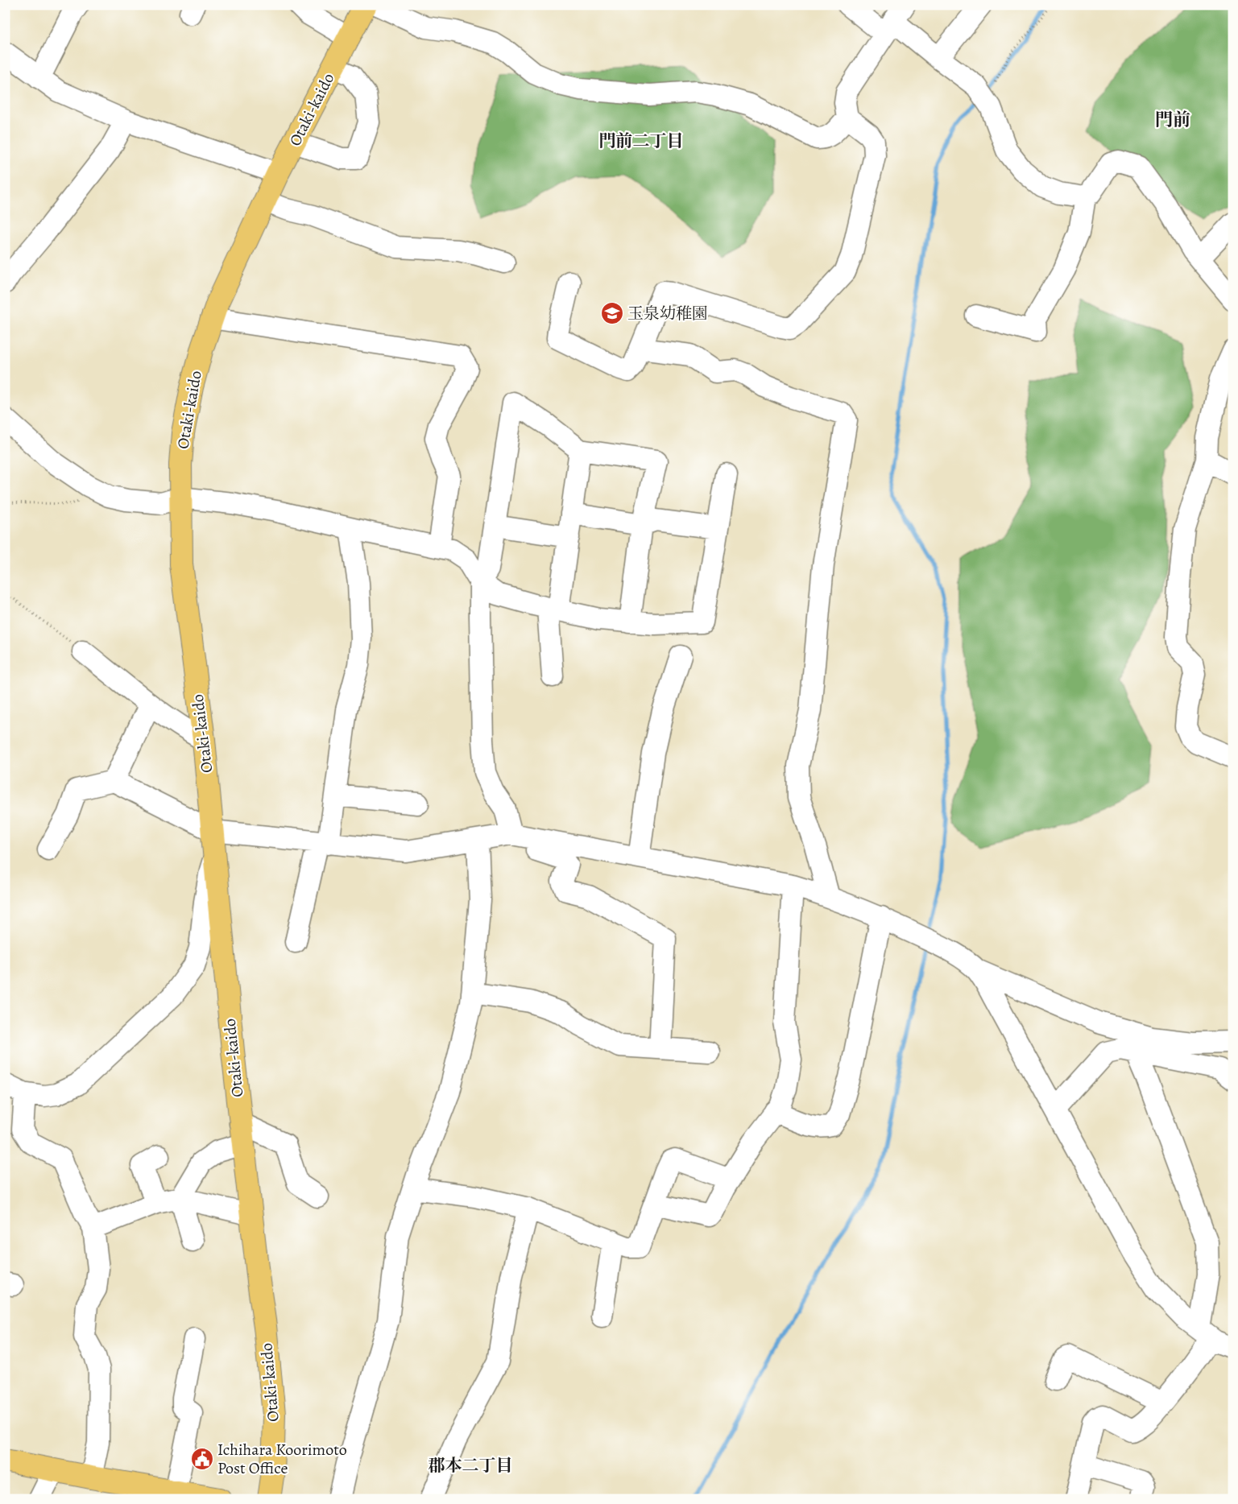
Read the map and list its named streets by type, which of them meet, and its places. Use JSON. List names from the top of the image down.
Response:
{
  "streets": {
    "main road": ["Otaki-kaido"]
  },
  "districts": ["門前", "門前二丁目", "郡本二丁目"],
  "places": {
    "school or university": ["玉泉幼稚園"],
    "public building": ["Ichihara Koorimoto Post Office"]
  }
}
